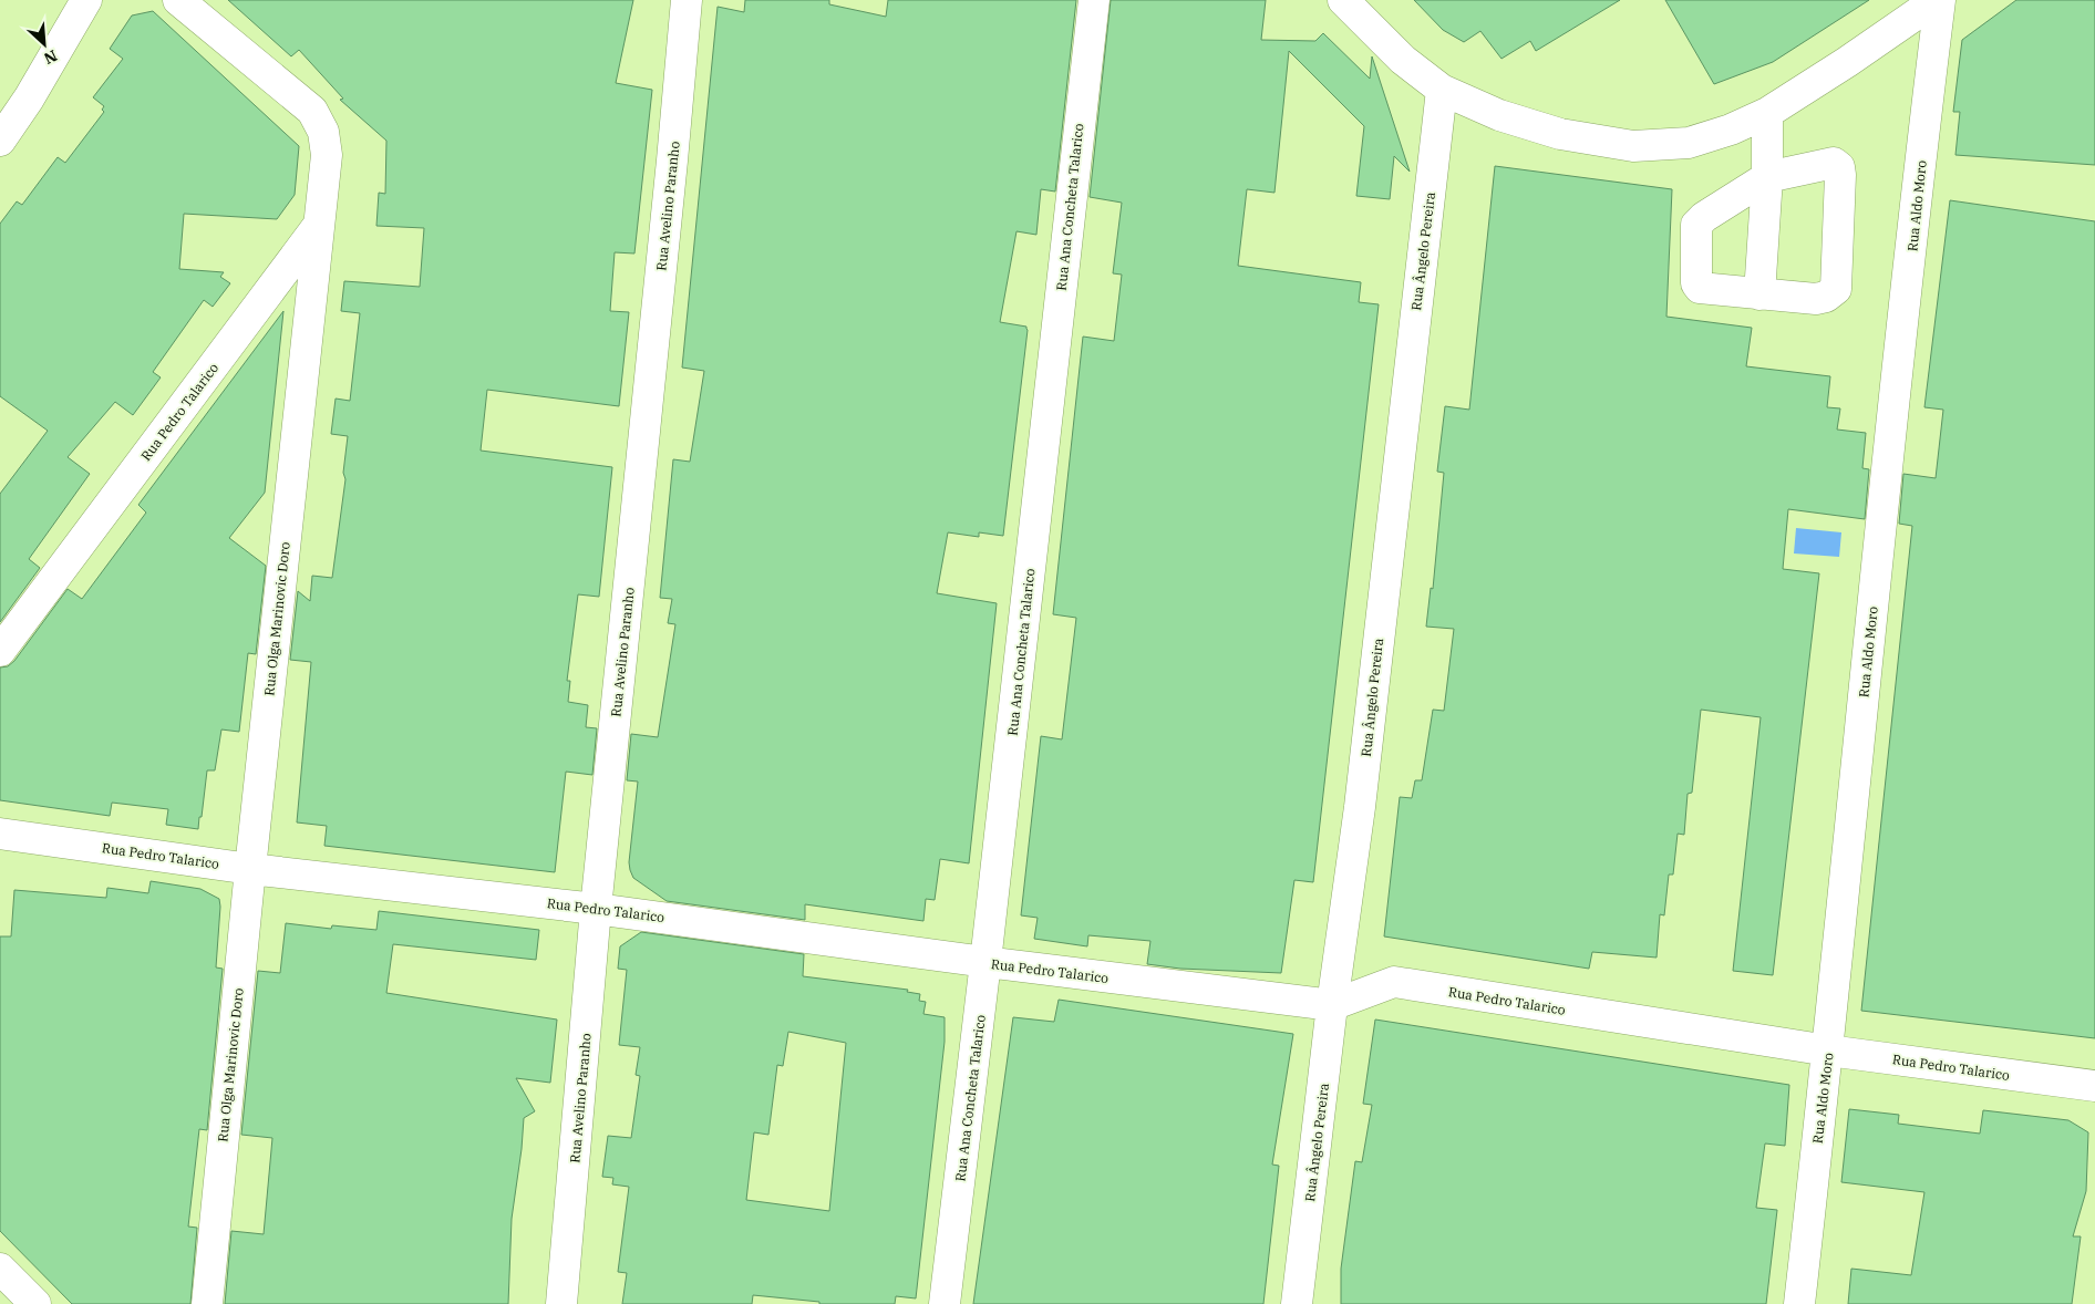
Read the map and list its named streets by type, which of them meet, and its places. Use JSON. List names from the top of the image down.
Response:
{
  "streets": {
    "street": [
      "Rua Avelino Paranho",
      "Rua Aldo Moro",
      "Rua Ana Concheta Talarico",
      "Rua Ângelo Pereira",
      "Rua Pedro Talarico",
      "Rua Olga Marinovic Doro"
    ]
  },
  "crossings": [
    ["Rua Avelino Paranho", "Rua Pedro Talarico"],
    ["Rua Aldo Moro", "Rua Pedro Talarico"],
    ["Rua Ana Concheta Talarico", "Rua Pedro Talarico"],
    ["Rua Ângelo Pereira", "Rua Pedro Talarico"],
    ["Rua Pedro Talarico", "Rua Olga Marinovic Doro"]
  ],
  "north": "bottom right"
}
